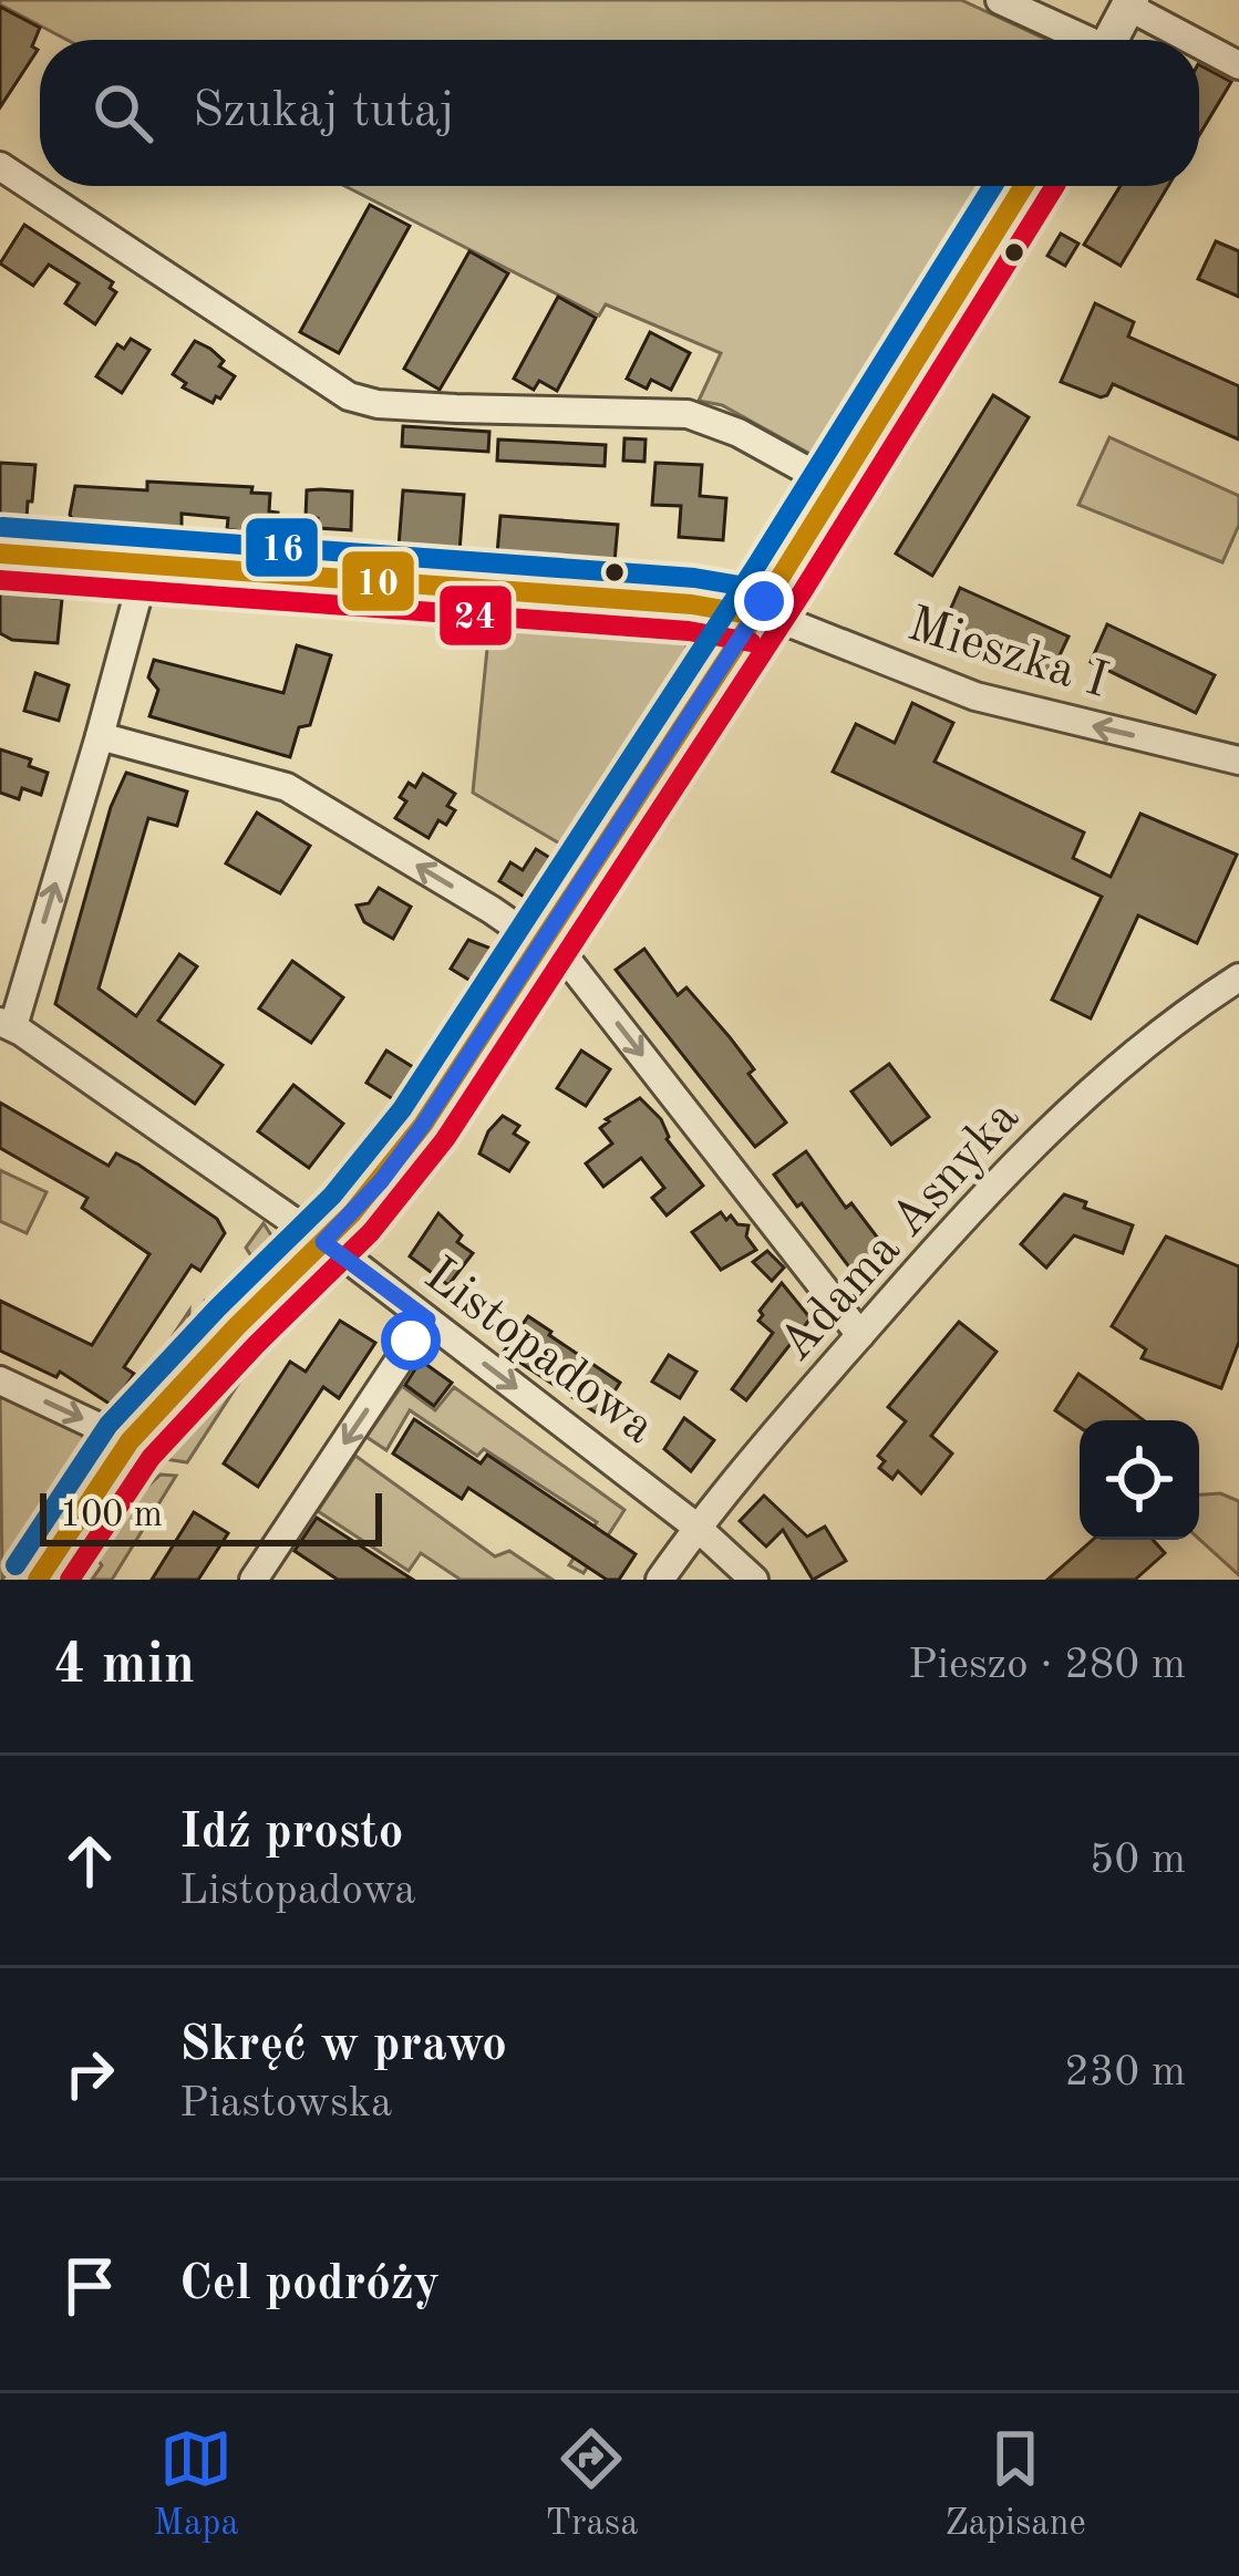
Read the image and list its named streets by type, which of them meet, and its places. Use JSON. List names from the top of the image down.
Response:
{
  "streets": {
    "street": ["Mieszka I", "Adama Asnyka", "Listopadowa"]
  },
  "crossings": [
    ["Adama Asnyka", "Listopadowa"]
  ],
  "one_way": ["Mieszka I", "Listopadowa"],
  "lines": ["transit line 10", "transit line 24", "transit line 16"],
  "scale_bar": "100 m",
  "page": {
    "search": "Szukaj tutaj",
    "scale": "100 m",
    "heading": ["4 min", "Pieszo · 280 m"],
    "list": [
      ["Idź prosto", "Listopadowa", "50 m"],
      ["Skręć w prawo", "Piastowska", "230 m"],
      "Cel podróży"
    ],
    "nav": ["Mapa", "Trasa", "Zapisane"]
  }
}
